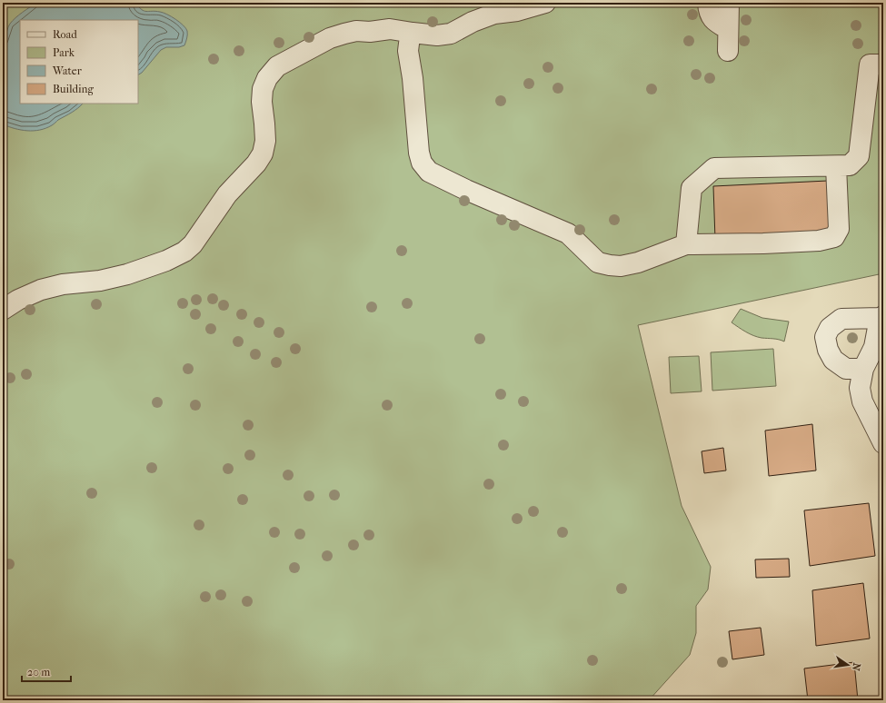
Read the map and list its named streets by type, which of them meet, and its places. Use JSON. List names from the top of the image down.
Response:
{
  "legend": [
    "Road",
    "Park",
    "Water",
    "Building"
  ],
  "scale_bar": "20 m",
  "north": "right"
}
